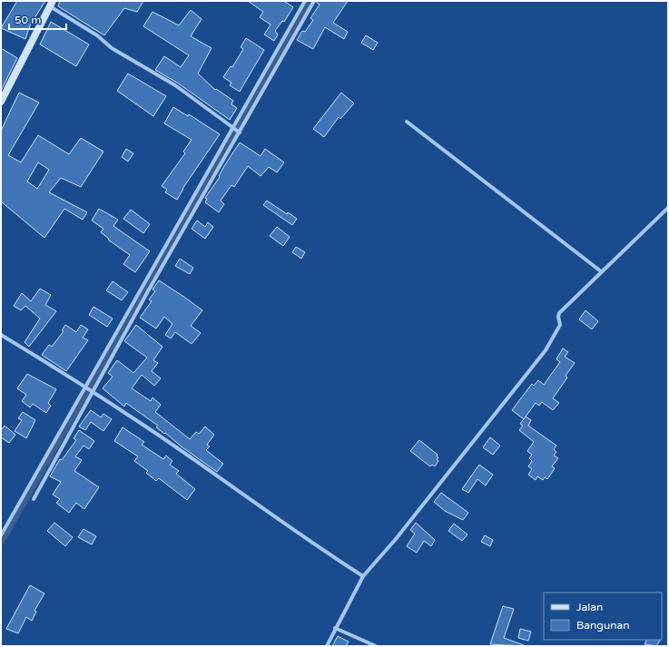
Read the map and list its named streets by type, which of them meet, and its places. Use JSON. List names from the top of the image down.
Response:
{
  "legend": ["Jalan", "Bangunan"],
  "scale_bar": "50 m"
}
